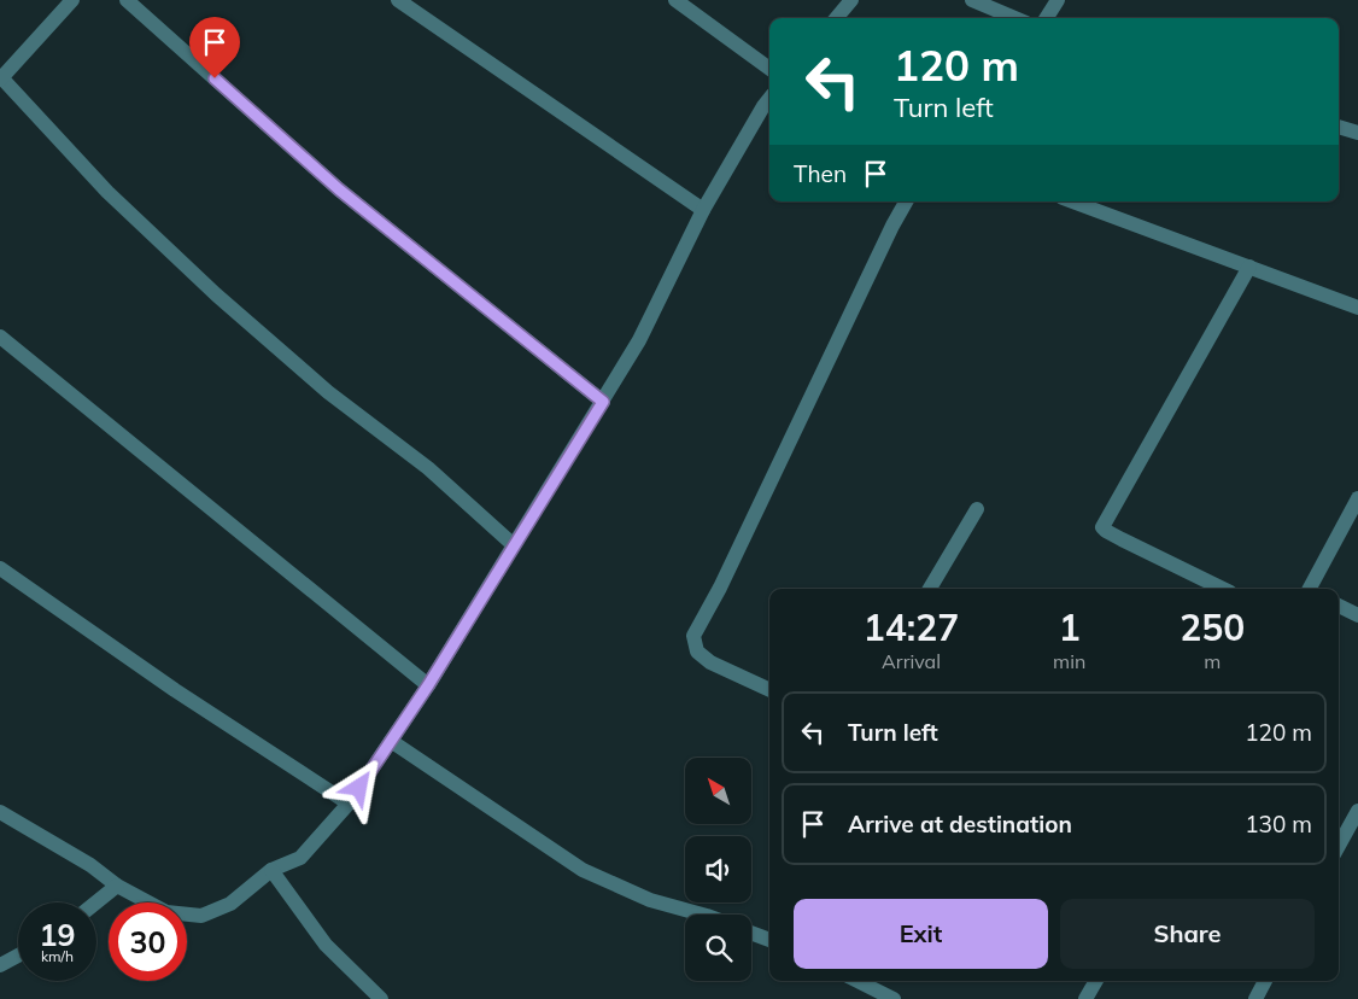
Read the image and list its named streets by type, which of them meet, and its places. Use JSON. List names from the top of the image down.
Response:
{
  "north": "top left",
  "page": {
    "turn": ["120 m", "Turn left"],
    "then": "Then",
    "eta": [
      "14:27",
      "Arrival",
      "1",
      "min",
      "250",
      "m"
    ],
    "list": [
      {
        "name": "Turn left",
        "value": "120 m"
      },
      {
        "name": "Arrive at destination",
        "value": "130 m"
      }
    ],
    "buttons": ["Exit", "Share"],
    "speed": "19 km/h",
    "limit": "30"
  }
}
